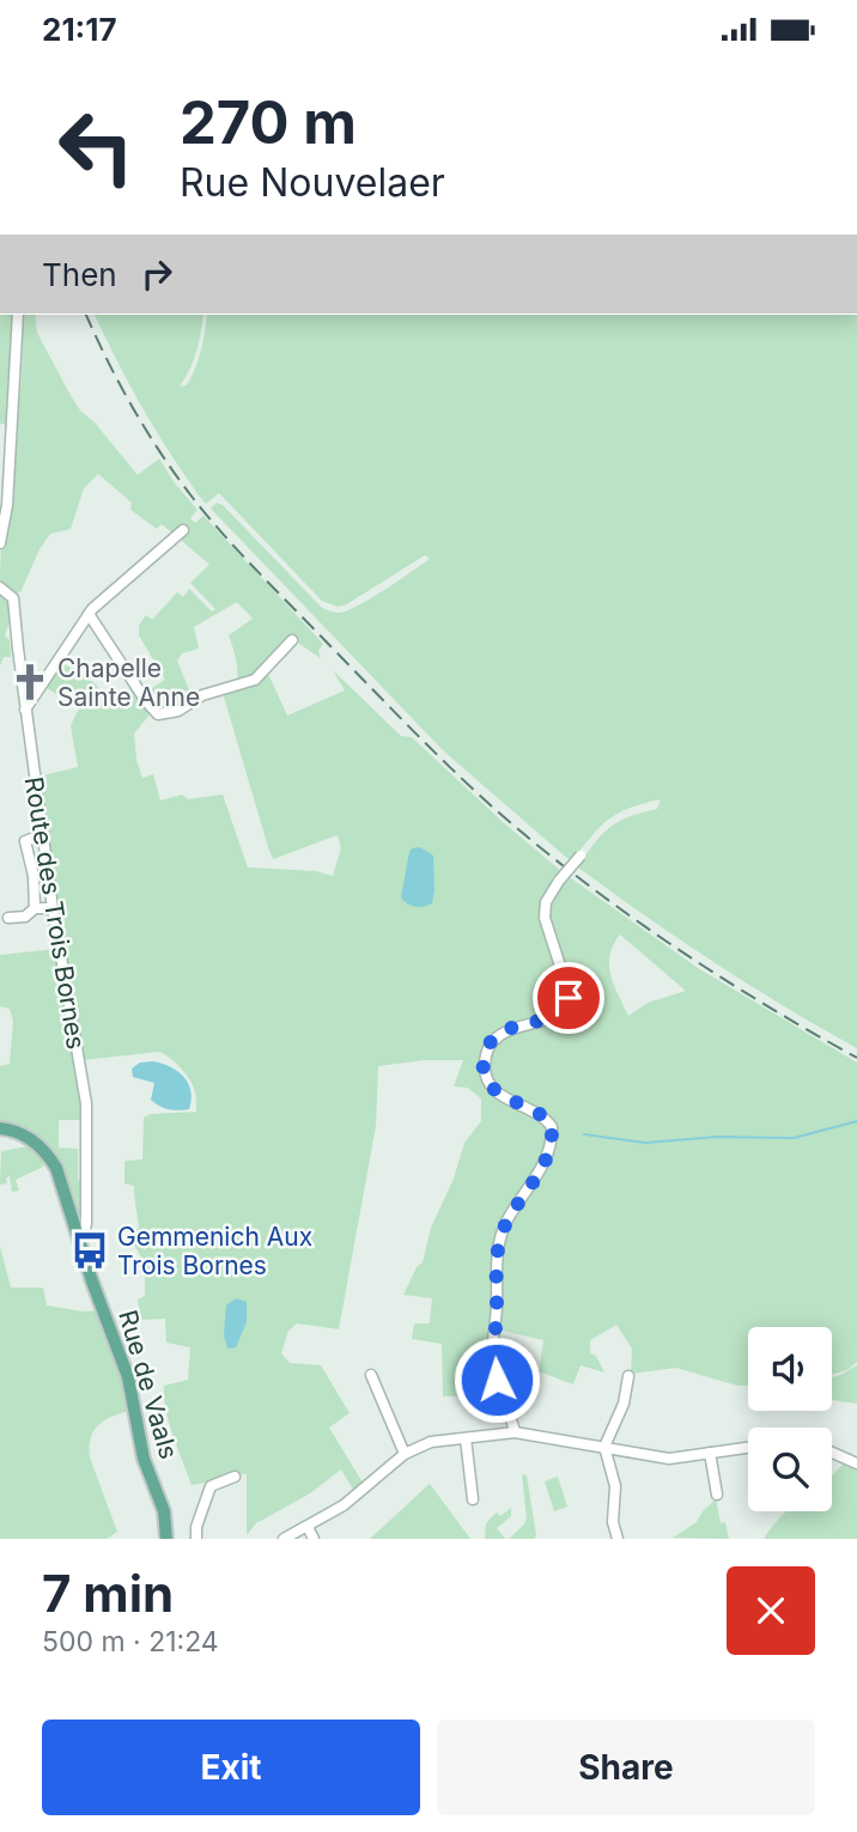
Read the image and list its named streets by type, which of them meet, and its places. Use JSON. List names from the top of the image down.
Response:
{
  "streets": {
    "main road": ["Rue de Vaals"],
    "street": ["Route des Trois Bornes"]
  },
  "crossings": [
    ["Route des Trois Bornes", "Rue de Vaals"]
  ],
  "places": {
    "church": ["Chapelle Sainte Anne"],
    "bus stop": ["Gemmenich Aux Trois Bornes"]
  },
  "page": {
    "status": "21:17",
    "turn": ["270 m", "Rue Nouvelaer"],
    "then": "Then",
    "heading": ["7 min", "500 m · 21:24"],
    "buttons": ["Exit", "Share"]
  }
}
